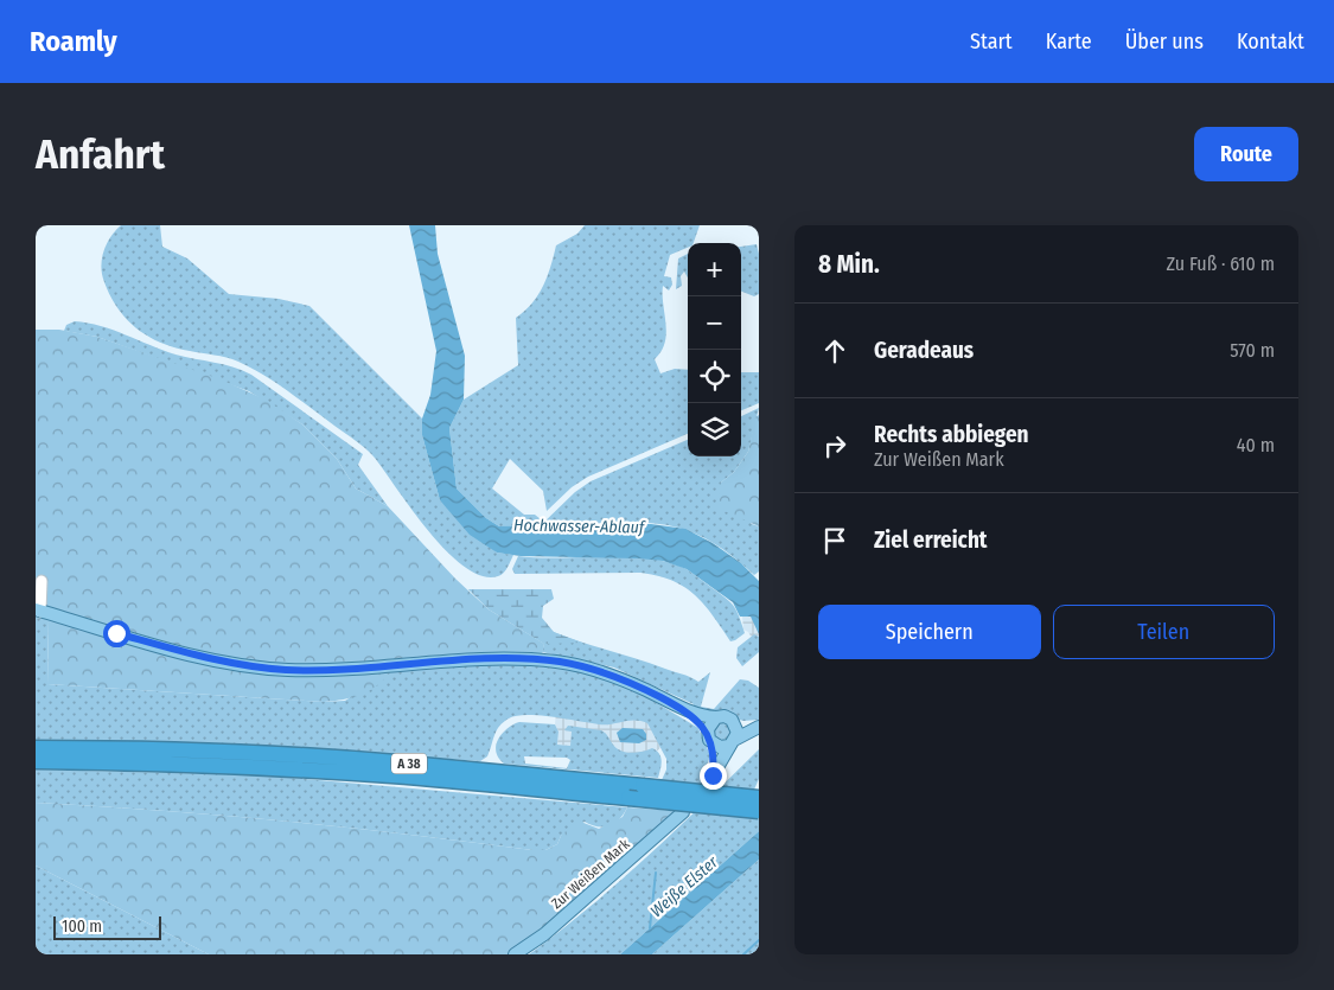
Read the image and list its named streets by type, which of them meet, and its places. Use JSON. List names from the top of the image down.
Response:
{
  "streets": {
    "highway": ["A 38"],
    "main road": ["Zur Weißen Mark"]
  },
  "water": ["Hochwasser-Ablauf", "Weiße Elster"],
  "scale_bar": "100 m",
  "page": {
    "header": "Roamly",
    "nav": [
      "Start",
      "Karte",
      "Über uns",
      "Kontakt"
    ],
    "buttons": [
      "Route",
      ["Speichern", "Teilen"]
    ],
    "title": "Anfahrt",
    "heading": ["8 Min.", "Zu Fuß · 610 m"],
    "map_buttons": ["+", "−"],
    "list": [
      ["Geradeaus", "570 m"],
      ["Rechts abbiegen", "Zur Weißen Mark", "40 m"],
      "Ziel erreicht"
    ],
    "scale": "100 m"
  }
}
